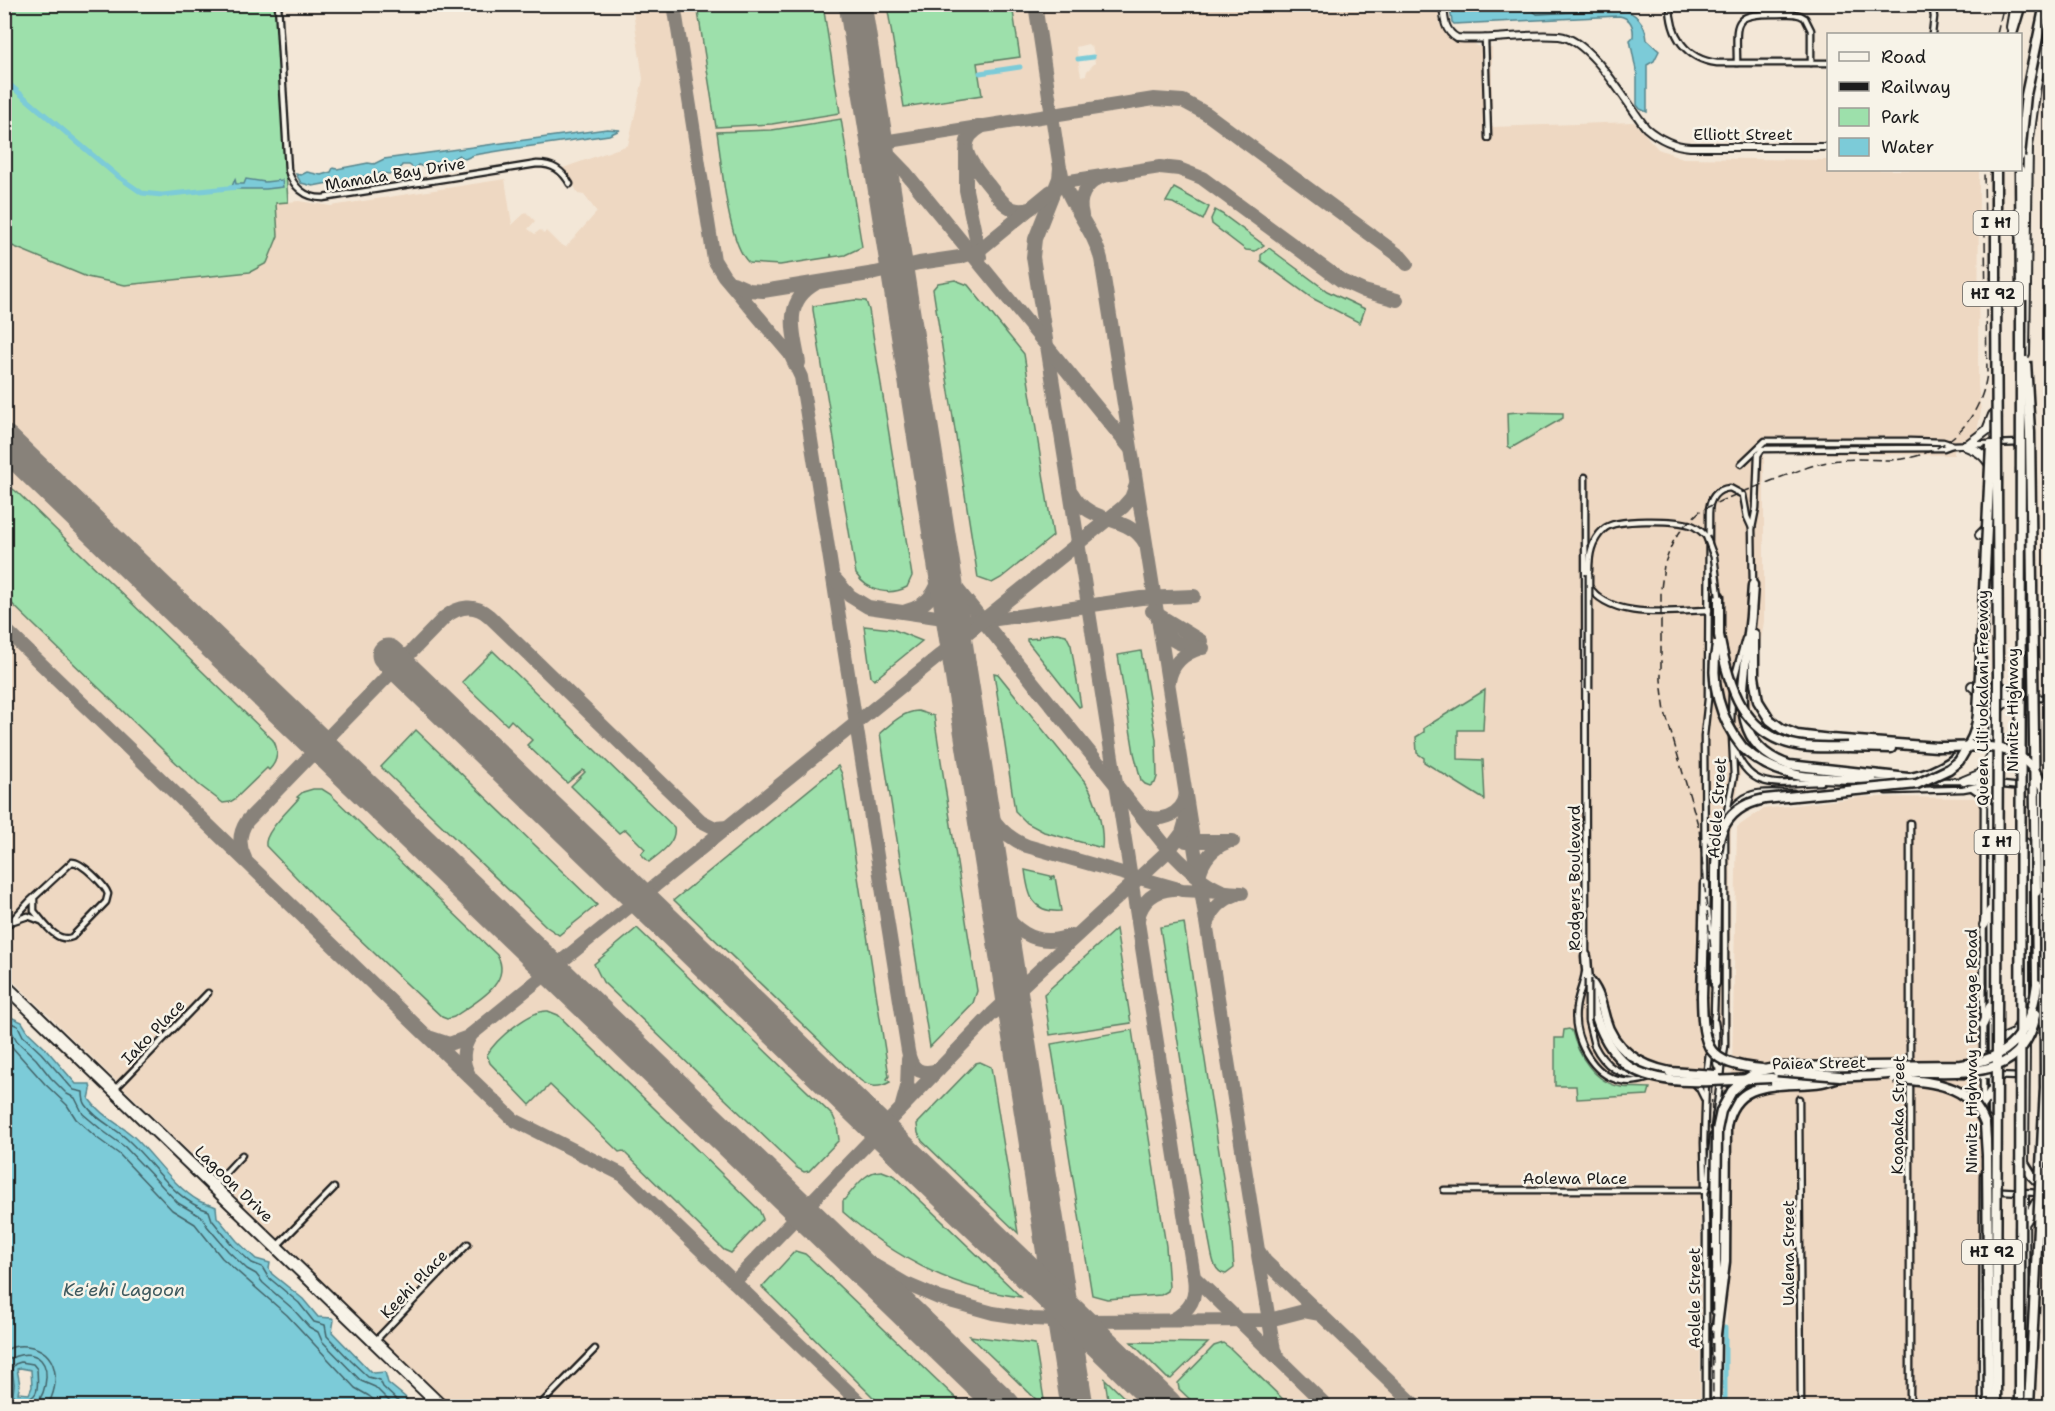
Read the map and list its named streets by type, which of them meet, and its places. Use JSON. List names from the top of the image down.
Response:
{
  "streets": {
    "highway": ["I H1", "Queen Liliʻuokalani Freeway"],
    "main road": ["HI 92", "Nimitz Highway"],
    "street": [
      "Elliott Street",
      "Mamala Bay Drive",
      "Aolele Street",
      "Rodgers Boulevard",
      "Iako Place",
      "Nimitz Highway Frontage Road",
      "Paiea Street",
      "Koapaka Street",
      "Aolewa Place",
      "Lagoon Drive",
      "Ualena Street",
      "Keehi Place"
    ]
  },
  "crossings": [
    ["HI 92", "Nimitz Highway"],
    ["HI 92", "Nimitz Highway Frontage Road"],
    ["HI 92", "Paiea Street"],
    ["Queen Liliʻuokalani Freeway", "Nimitz Highway"],
    ["Nimitz Highway", "Aolele Street"],
    ["Nimitz Highway", "Nimitz Highway Frontage Road"],
    ["Nimitz Highway", "Paiea Street"],
    ["Aolele Street", "Rodgers Boulevard"],
    ["Aolele Street", "Paiea Street"],
    ["Aolele Street", "Aolewa Place"],
    ["Rodgers Boulevard", "Paiea Street"],
    ["Iako Place", "Lagoon Drive"],
    ["Nimitz Highway Frontage Road", "Paiea Street"],
    ["Paiea Street", "Koapaka Street"],
    ["Lagoon Drive", "Keehi Place"]
  ],
  "water": ["Keʻehi Lagoon"],
  "legend": [
    "Road",
    "Railway",
    "Park",
    "Water"
  ]
}
